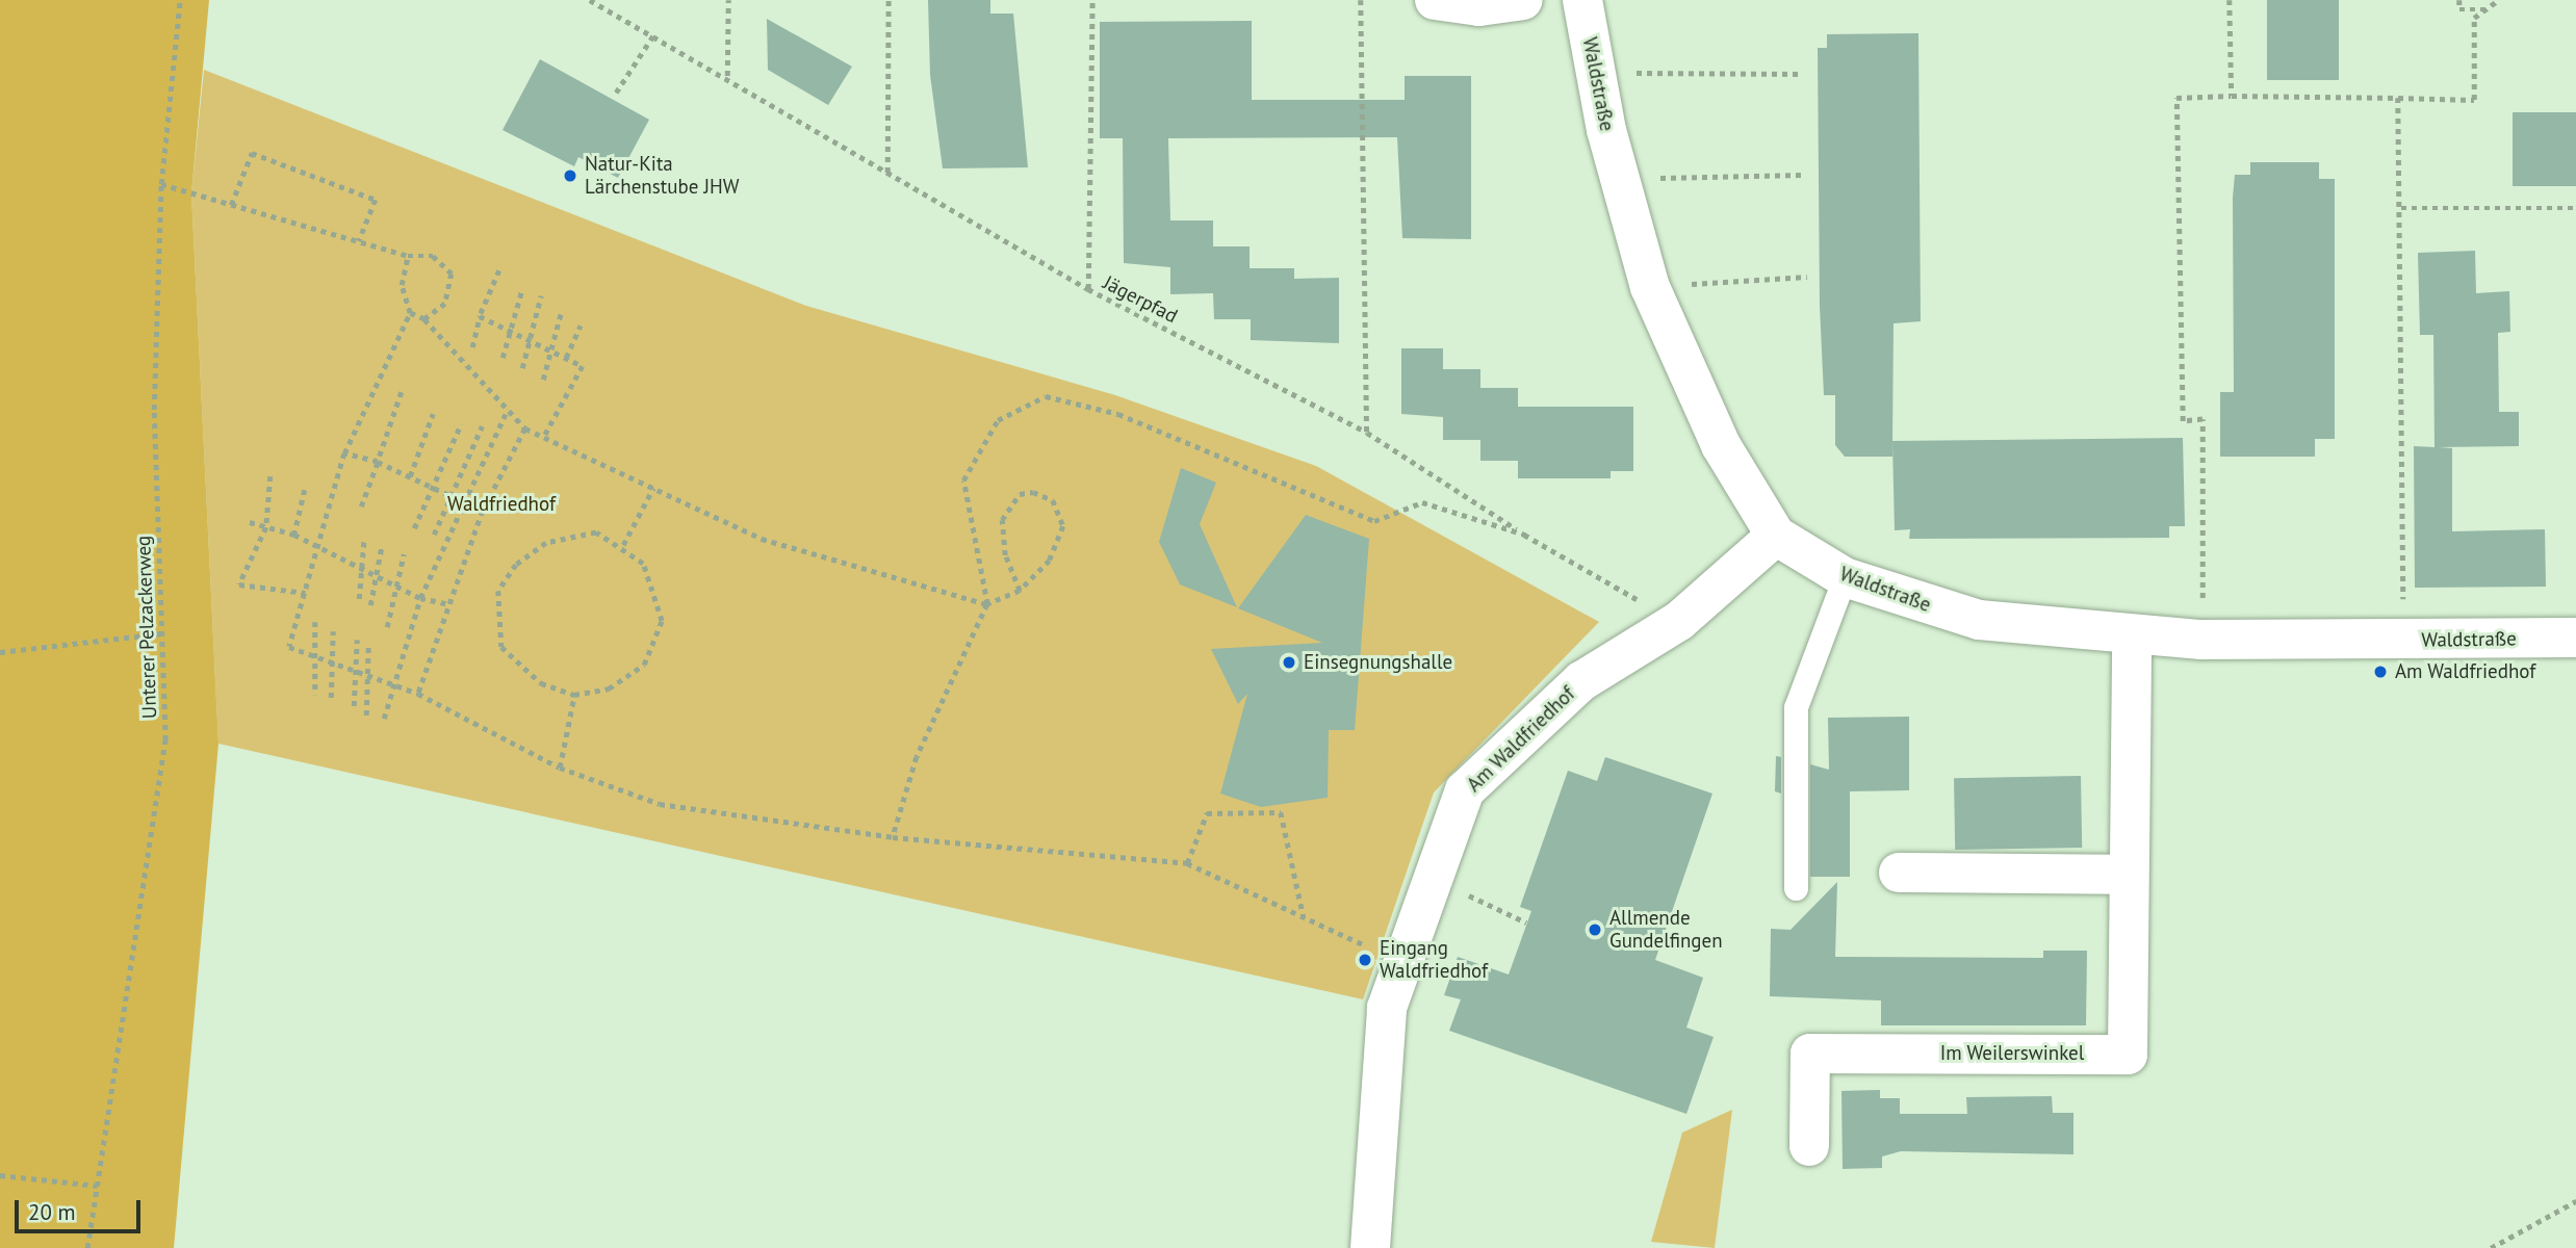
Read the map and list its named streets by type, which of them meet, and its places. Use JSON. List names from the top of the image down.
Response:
{
  "streets": {
    "street": ["Waldstraße", "Am Waldfriedhof", "Im Weilerswinkel"],
    "path": ["Jägerpfad", "Unterer Pelzackerweg"]
  },
  "crossings": [
    ["Waldstraße", "Am Waldfriedhof"],
    ["Waldstraße", "Im Weilerswinkel"],
    ["Jägerpfad", "Am Waldfriedhof"]
  ],
  "parks": ["Waldfriedhof"],
  "places": [
    "Natur-Kita Lärchenstube JHW",
    "Einsegnungshalle",
    "Am Waldfriedhof",
    "Allmende Gundelfingen",
    "Eingang Waldfriedhof"
  ],
  "scale_bar": "20 m"
}
